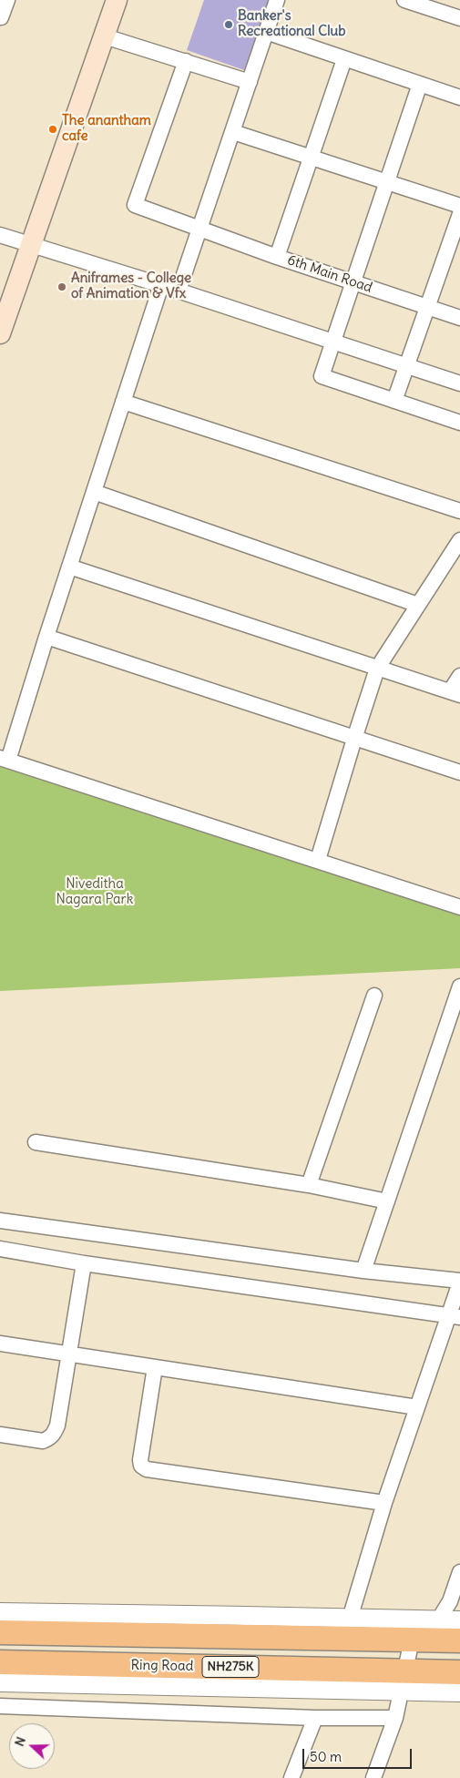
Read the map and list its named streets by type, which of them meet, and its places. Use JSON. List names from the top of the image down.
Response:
{
  "streets": {
    "highway": ["Ring Road", "NH275K"],
    "street": ["6th Main Road"]
  },
  "parks": ["Niveditha Nagara Park"],
  "places": ["Banker's Recreational Club", "The anantham cafe", "Aniframes - College of Animation & Vfx"],
  "scale_bar": "50 m",
  "north": "left"
}
